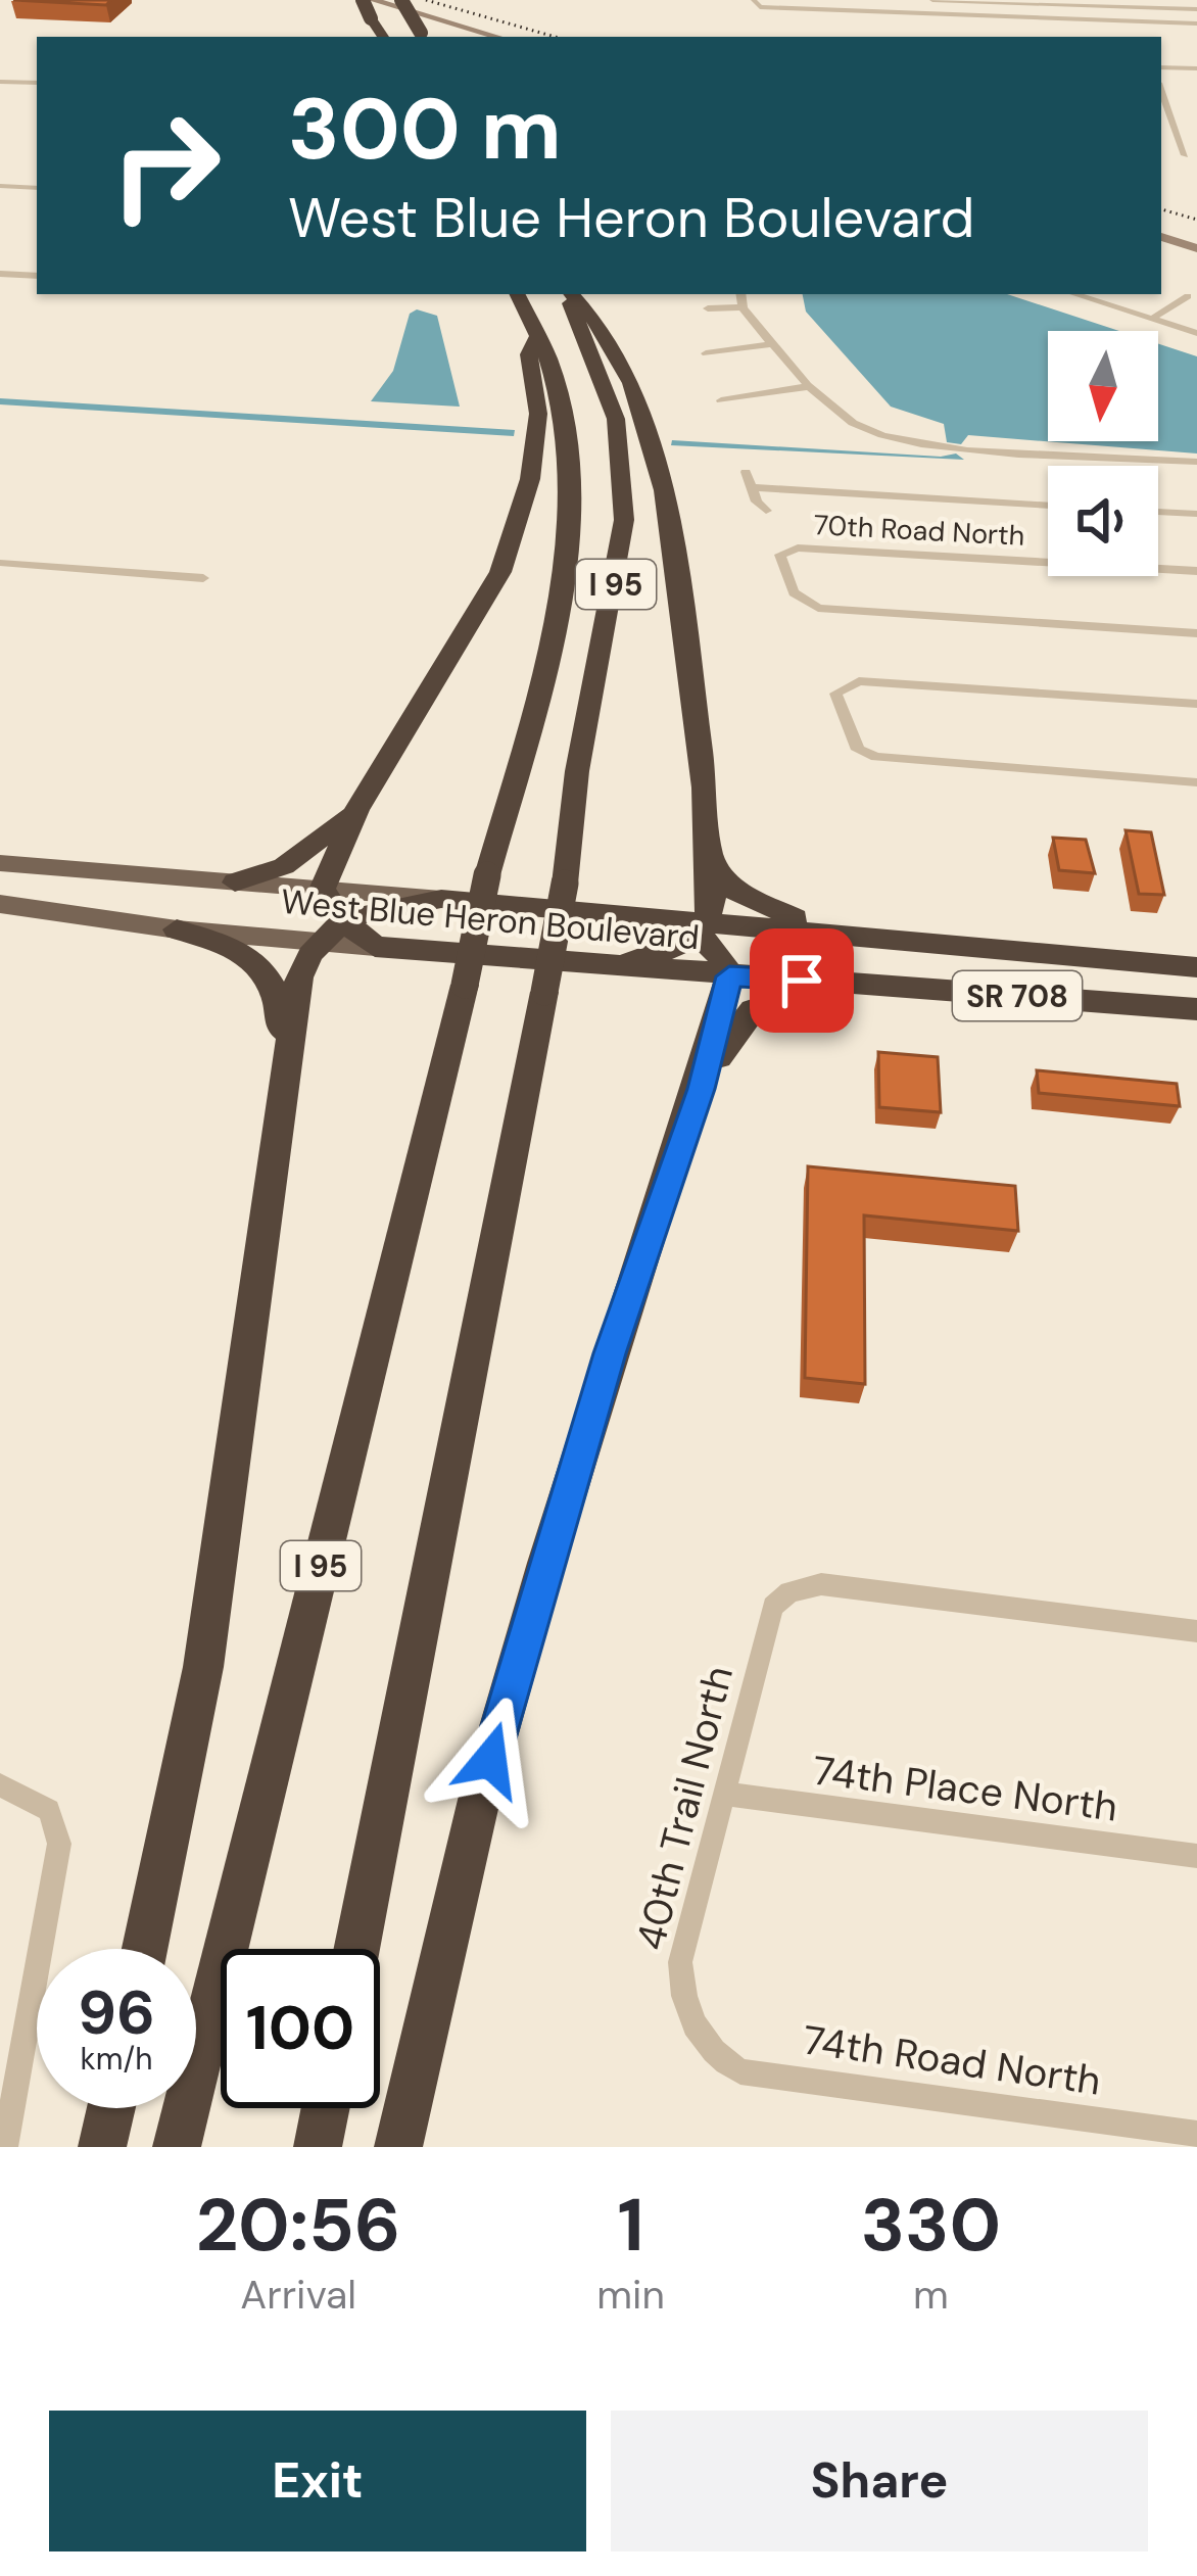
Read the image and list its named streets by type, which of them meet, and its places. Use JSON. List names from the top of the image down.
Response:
{
  "streets": {
    "highway": ["I 95", "West Blue Heron Boulevard", "SR 708"],
    "street": [
      "70th Road North",
      "74th Place North",
      "40th Trail North",
      "74th Road North"
    ]
  },
  "crossings": [
    ["74th Place North", "40th Trail North"],
    ["40th Trail North", "74th Road North"]
  ],
  "north": "bottom",
  "page": {
    "turn": ["300 m", "West Blue Heron Boulevard"],
    "speed": "96 km/h",
    "limit": "100",
    "eta": [
      "20:56",
      "Arrival",
      "1",
      "min",
      "330",
      "m"
    ],
    "buttons": ["Exit", "Share"]
  }
}
